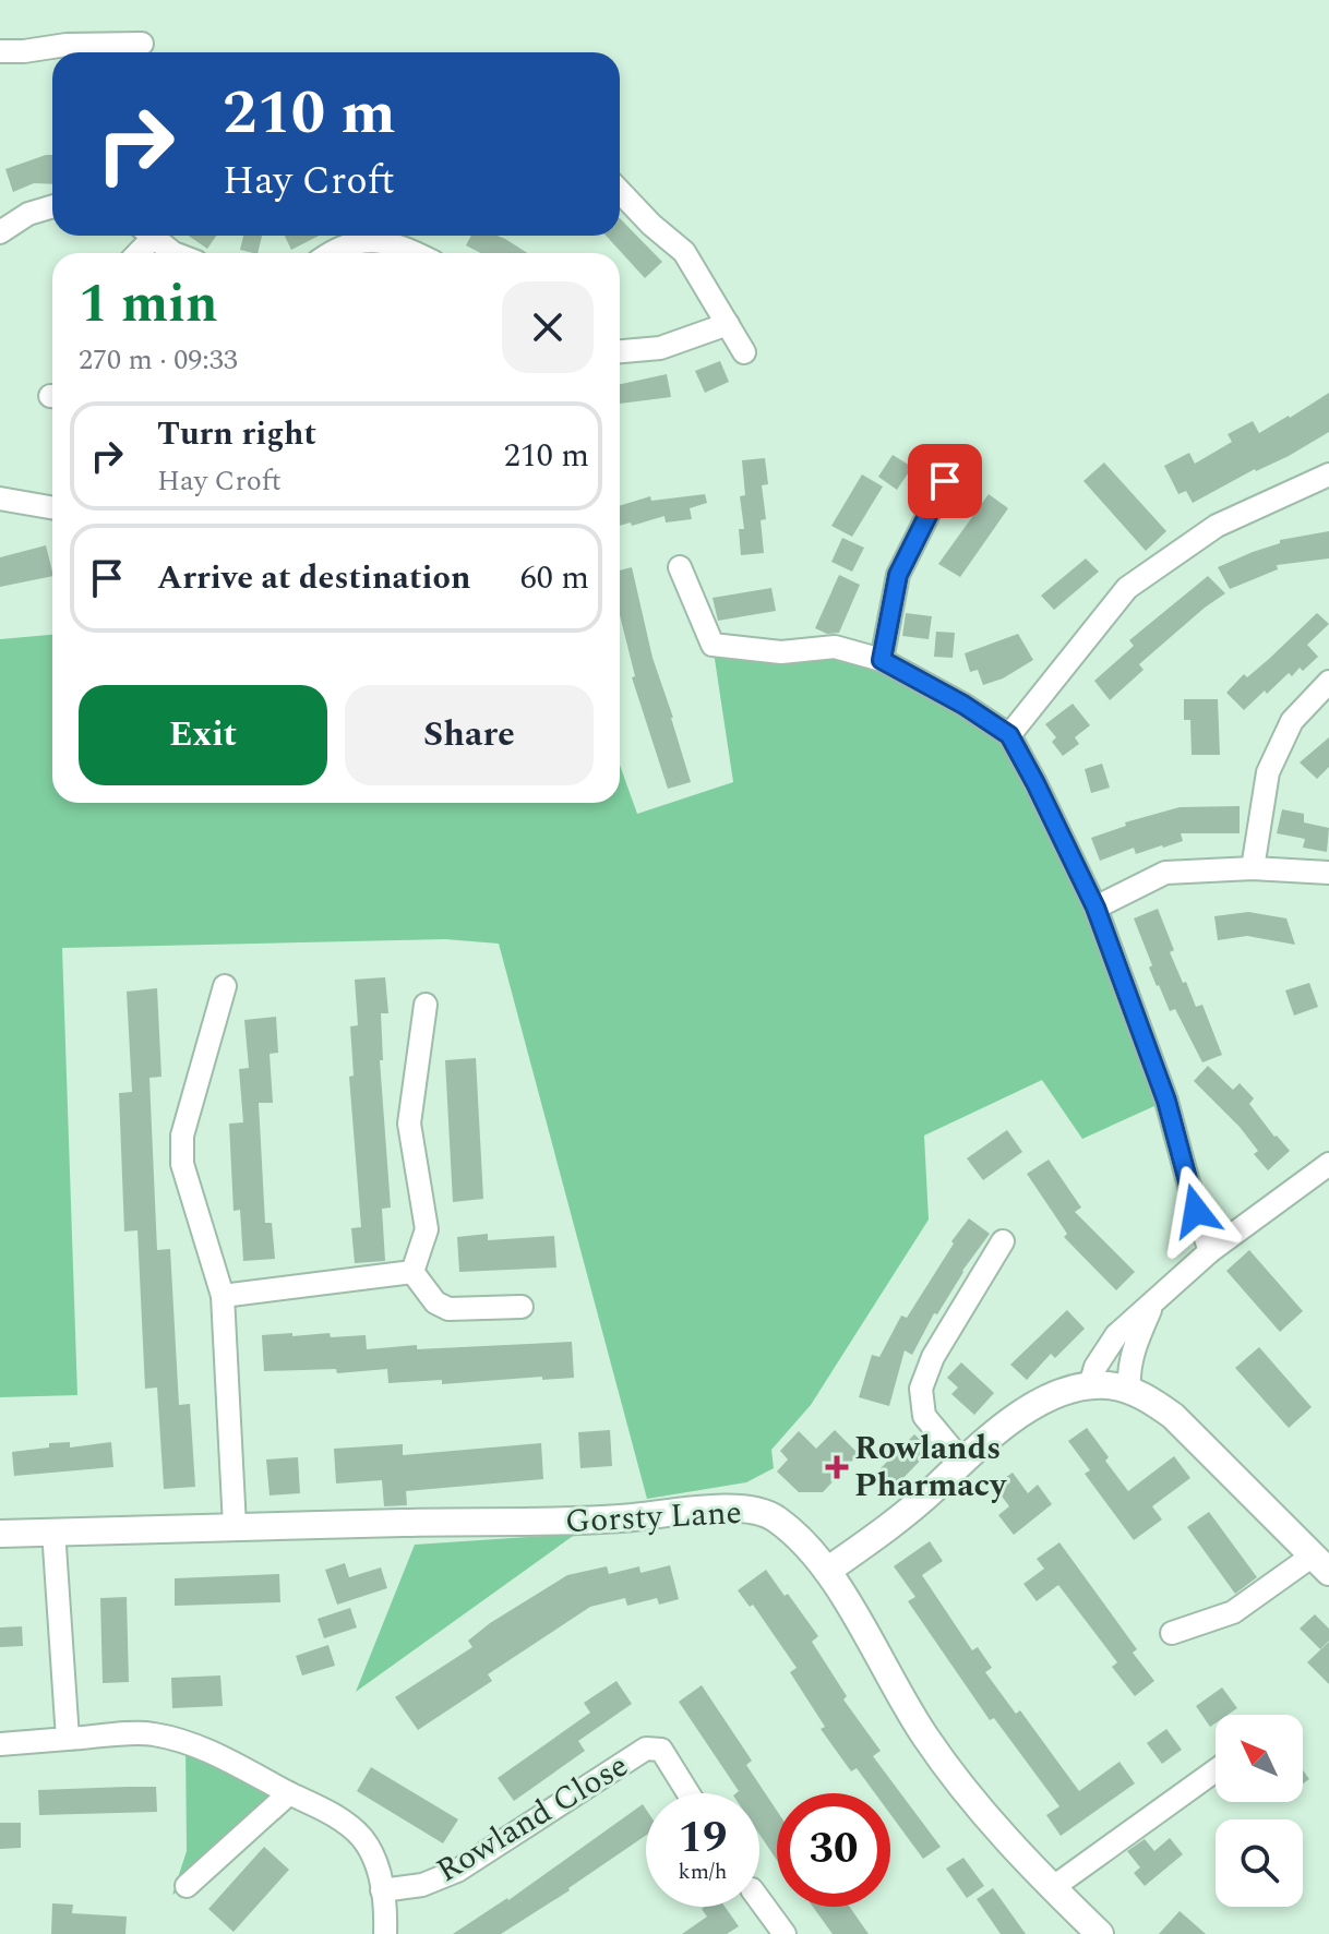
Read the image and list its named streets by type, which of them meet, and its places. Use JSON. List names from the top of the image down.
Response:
{
  "streets": {
    "street": ["Gorsty Lane", "Rowland Close"]
  },
  "places": {
    "health": ["Rowlands Pharmacy"]
  },
  "north": "top left",
  "page": {
    "turn": ["210 m", "Hay Croft"],
    "heading": ["1 min", "270 m · 09:33"],
    "list": [
      {
        "name": "Turn right",
        "note": "Hay Croft",
        "value": "210 m"
      },
      {
        "name": "Arrive at destination",
        "value": "60 m"
      }
    ],
    "buttons": ["Exit", "Share"],
    "speed": "19 km/h",
    "limit": "30"
  }
}
